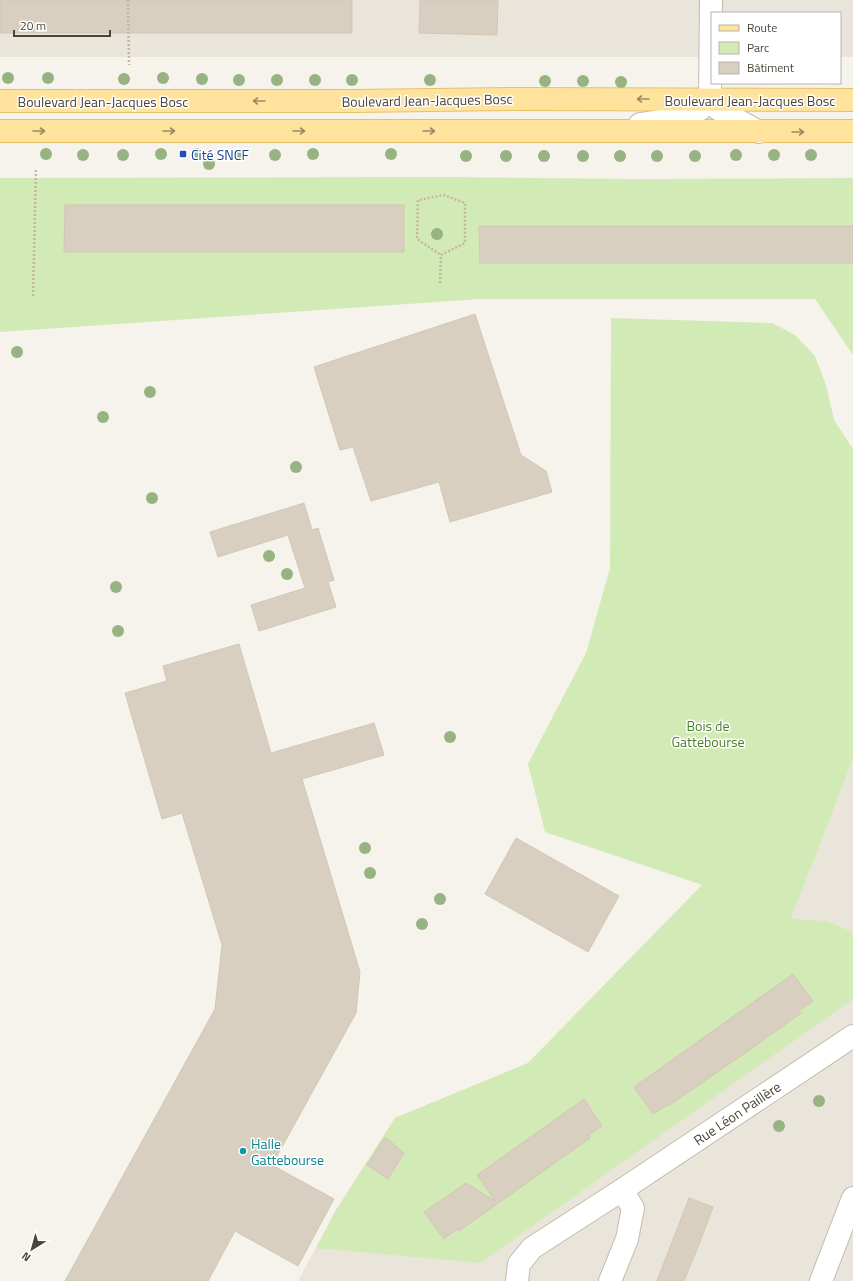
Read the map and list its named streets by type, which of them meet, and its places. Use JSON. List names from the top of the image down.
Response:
{
  "streets": {
    "main road": ["Boulevard Jean-Jacques Bosc"],
    "street": ["Rue Léon Paillère"]
  },
  "parks": ["Bois de Gattebourse"],
  "places": {
    "transit": ["Cité SNCF"],
    "other": ["Halle Gattebourse"]
  },
  "legend": ["Route", "Parc", "Bâtiment"],
  "scale_bar": "20 m",
  "north": "bottom left"
}
